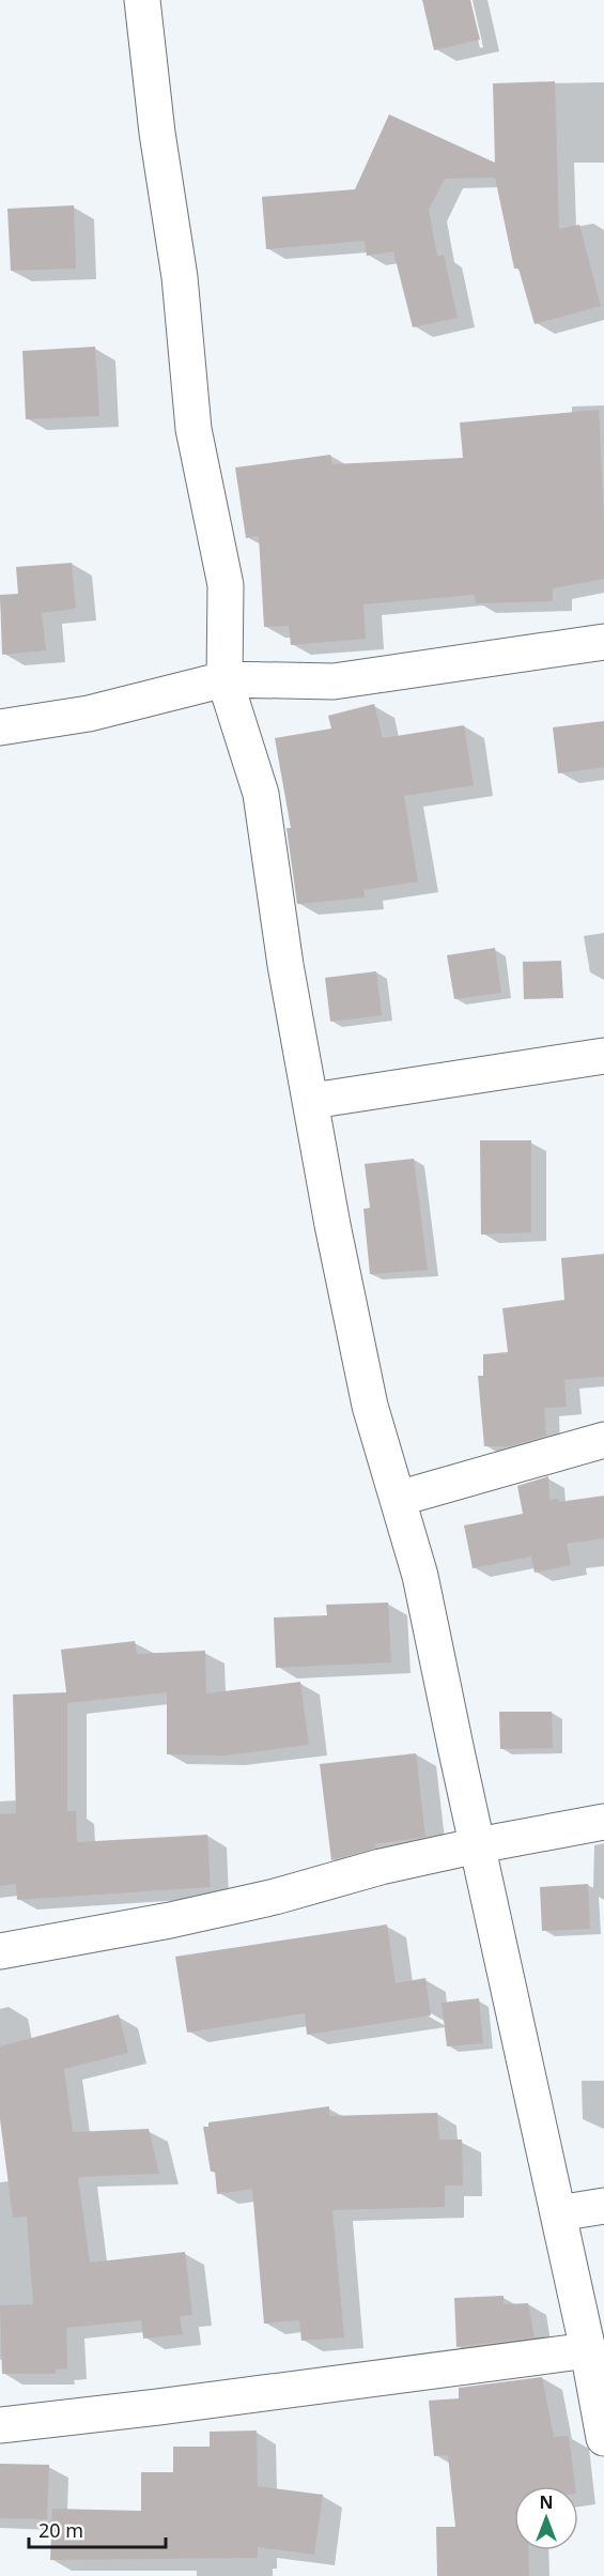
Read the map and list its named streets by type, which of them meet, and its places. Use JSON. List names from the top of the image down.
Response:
{
  "scale_bar": "20 m",
  "north": "top"
}
